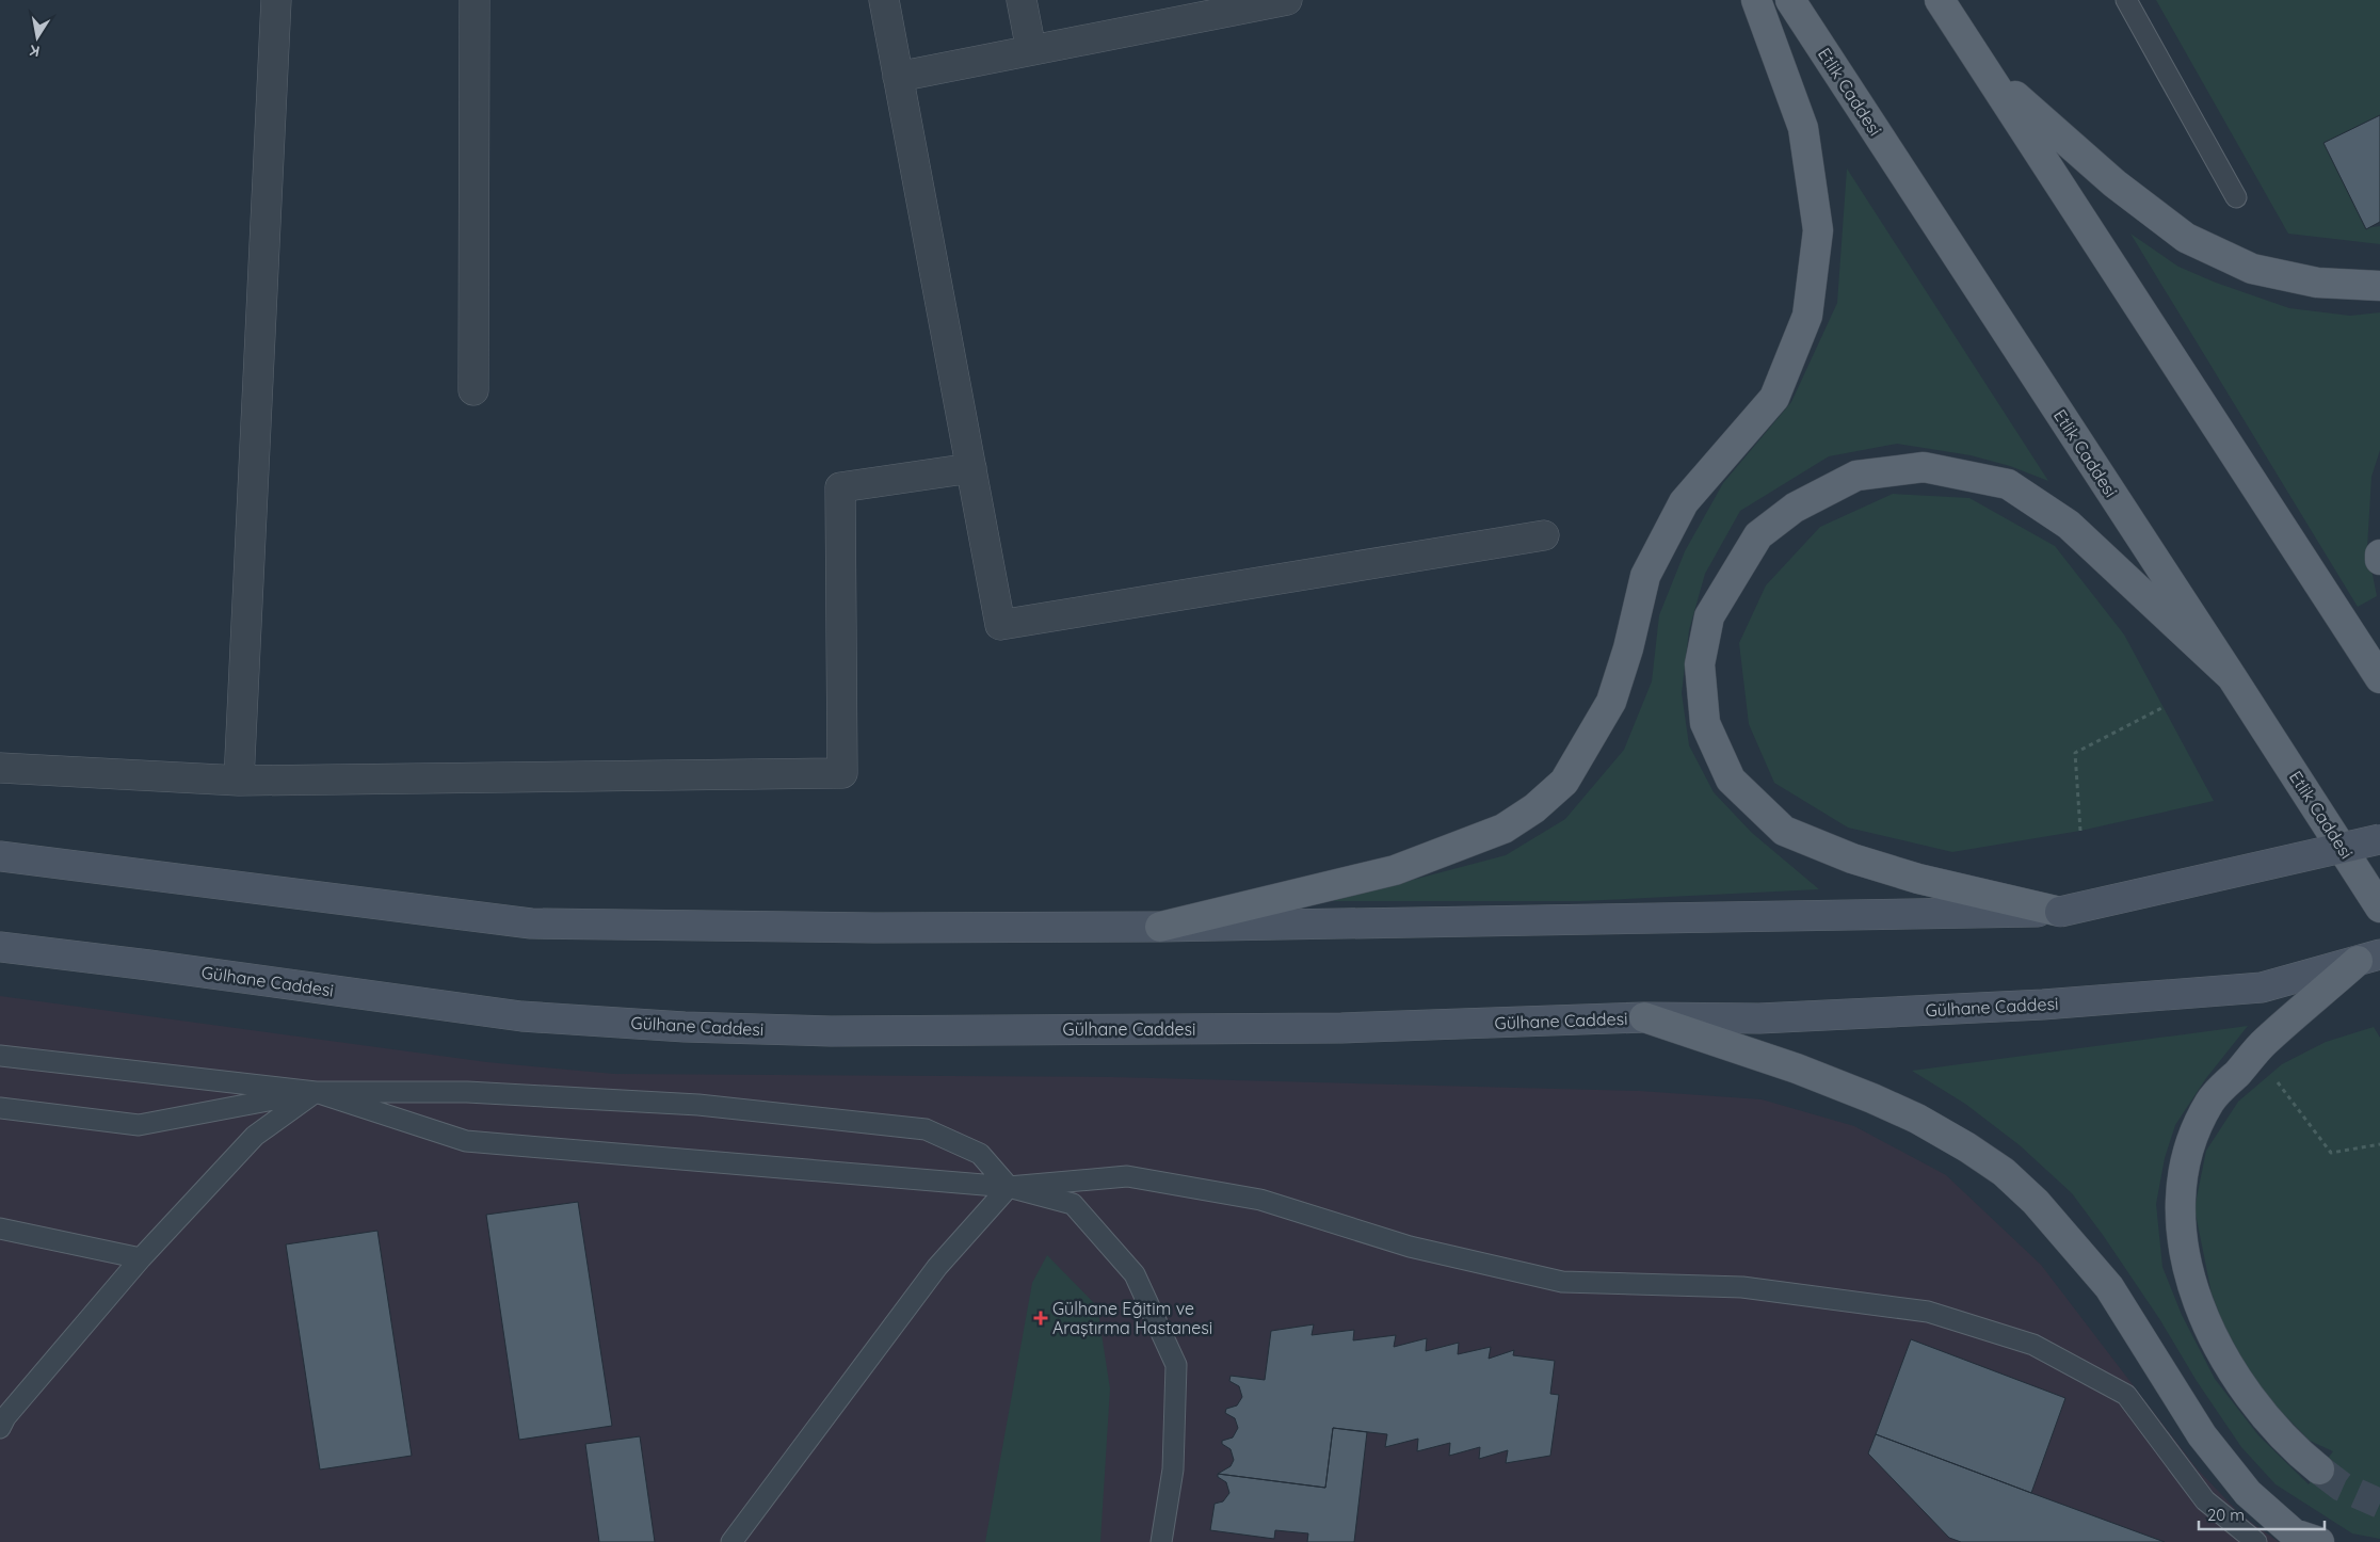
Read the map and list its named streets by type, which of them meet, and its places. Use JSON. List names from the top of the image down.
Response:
{
  "streets": {
    "main road": ["Etlik Caddesi", "Gülhane Caddesi"]
  },
  "places": {
    "health": ["Gülhane Eğitim ve Araştırma Hastanesi"]
  },
  "scale_bar": "20 m",
  "north": "bottom"
}
